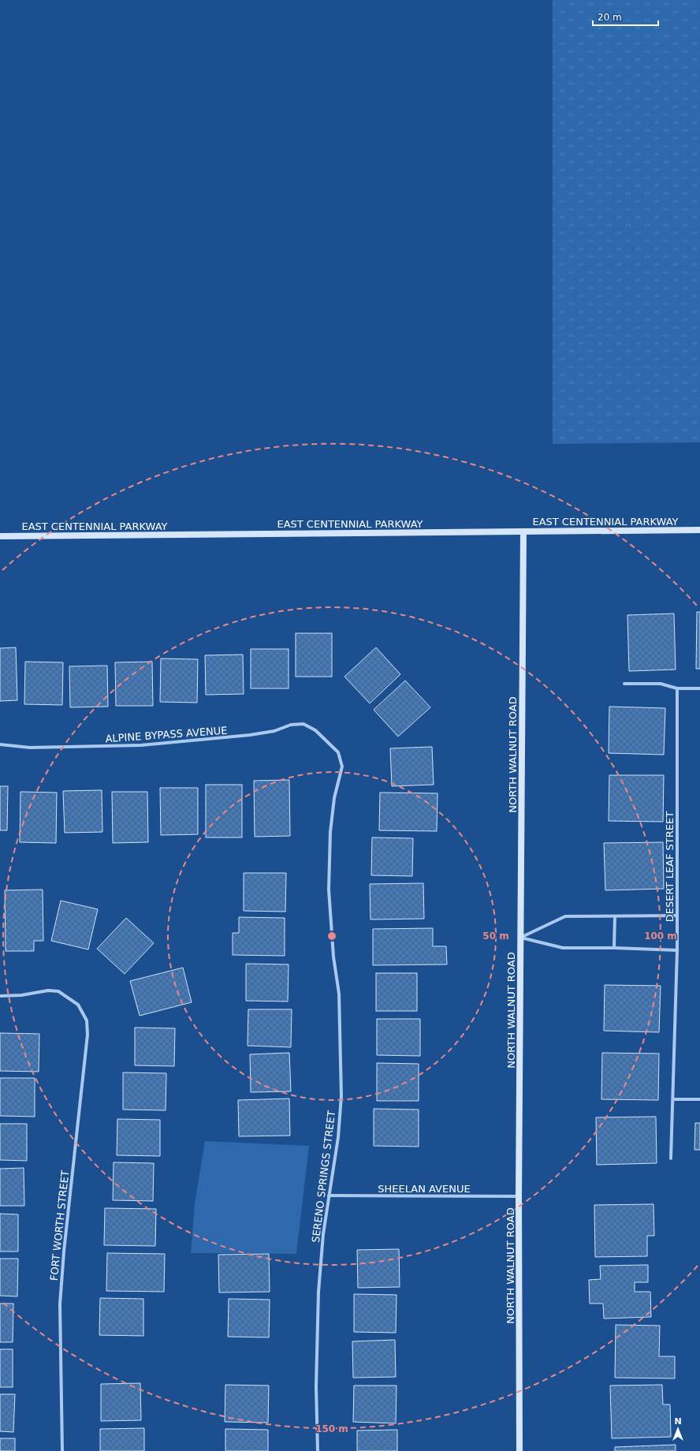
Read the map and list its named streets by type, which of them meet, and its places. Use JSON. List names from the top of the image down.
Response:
{
  "streets": {
    "street": [
      "EAST CENTENNIAL PARKWAY",
      "ALPINE BYPASS AVENUE",
      "NORTH WALNUT ROAD",
      "DESERT LEAF STREET",
      "SERENO SPRINGS STREET",
      "SHEELAN AVENUE",
      "FORT WORTH STREET"
    ]
  },
  "crossings": [
    ["EAST CENTENNIAL PARKWAY", "NORTH WALNUT ROAD"],
    ["ALPINE BYPASS AVENUE", "SERENO SPRINGS STREET"],
    ["NORTH WALNUT ROAD", "SHEELAN AVENUE"],
    ["SERENO SPRINGS STREET", "SHEELAN AVENUE"]
  ],
  "scale_bar": "20 m",
  "north": "top",
  "rings": ["50 m", "100 m", "150 m"]
}
